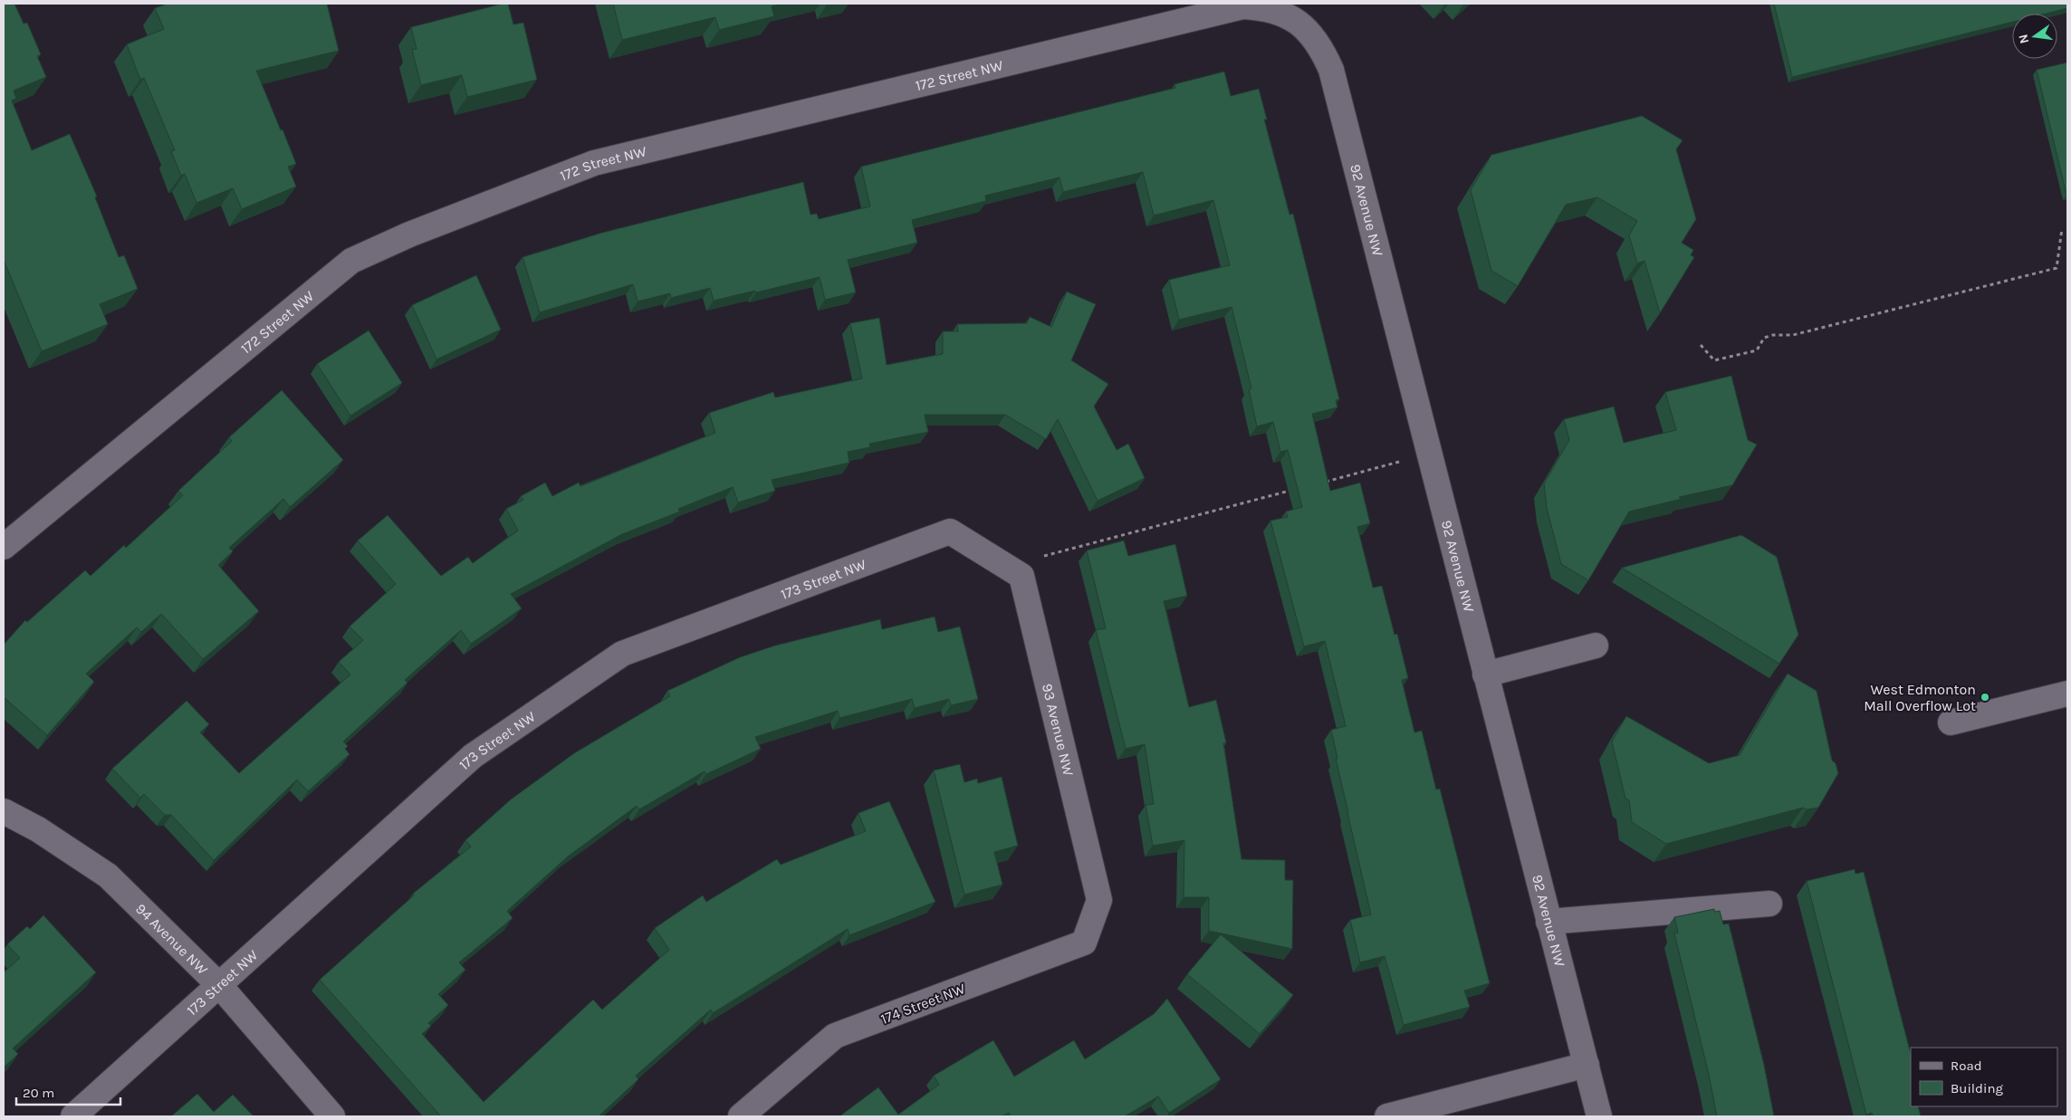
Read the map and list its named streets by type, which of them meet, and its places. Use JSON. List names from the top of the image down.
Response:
{
  "streets": {
    "street": [
      "172 Street NW",
      "92 Avenue NW",
      "173 Street NW",
      "93 Avenue NW",
      "94 Avenue NW",
      "174 Street NW"
    ]
  },
  "crossings": [
    ["172 Street NW", "92 Avenue NW"],
    ["173 Street NW", "93 Avenue NW"],
    ["173 Street NW", "94 Avenue NW"],
    ["93 Avenue NW", "174 Street NW"]
  ],
  "places": ["West Edmonton Mall Overflow Lot"],
  "legend": ["Road", "Building"],
  "scale_bar": "20 m",
  "north": "left"
}
